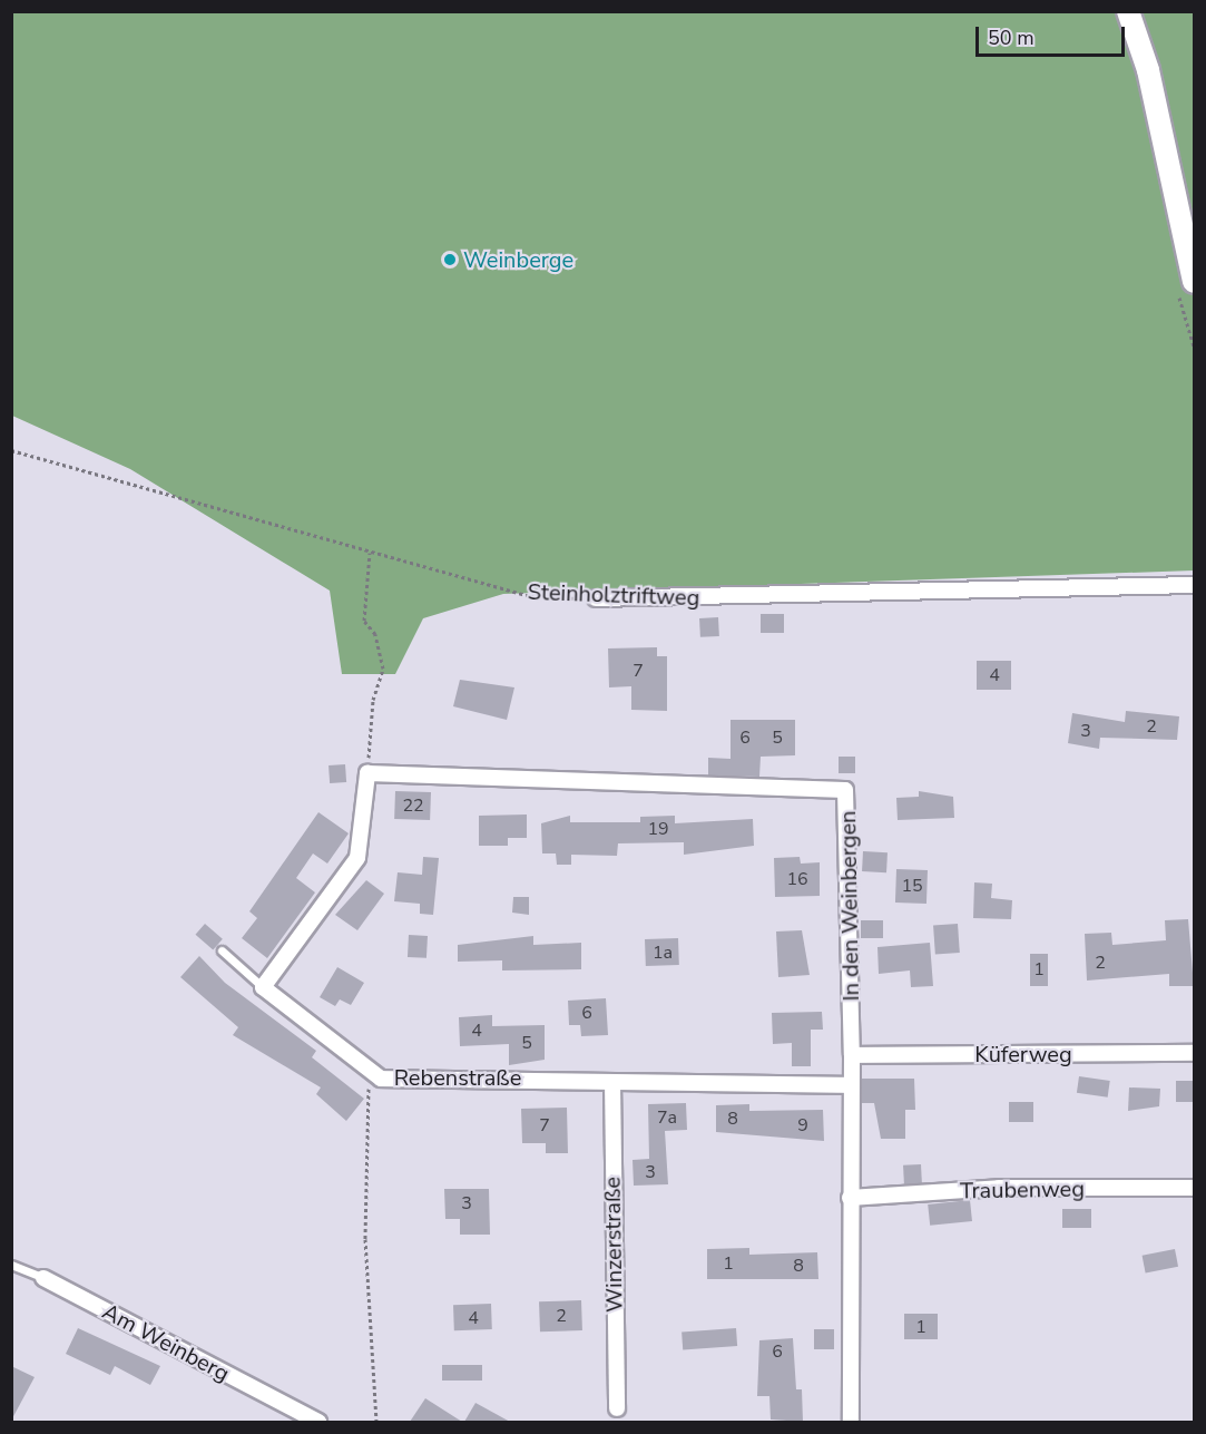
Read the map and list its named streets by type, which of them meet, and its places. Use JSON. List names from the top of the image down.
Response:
{
  "streets": {
    "street": [
      "Steinholztriftweg",
      "In den Weinbergen",
      "Küferweg",
      "Rebenstraße",
      "Traubenweg",
      "Winzerstraße",
      "Am Weinberg"
    ]
  },
  "crossings": [
    ["In den Weinbergen", "Küferweg"],
    ["In den Weinbergen", "Rebenstraße"],
    ["In den Weinbergen", "Traubenweg"],
    ["Rebenstraße", "Winzerstraße"]
  ],
  "places": ["Weinberge"],
  "house_numbers": [
    "7",
    "4",
    "2",
    "3",
    "6",
    "5",
    "22",
    "19",
    "16",
    "15",
    "1a",
    "2",
    "1",
    "6",
    "4",
    "5",
    "7a",
    "8",
    "7",
    "9",
    "3",
    "3",
    "1",
    "8",
    "2",
    "4",
    "1",
    "6"
  ],
  "scale_bar": "50 m"
}
